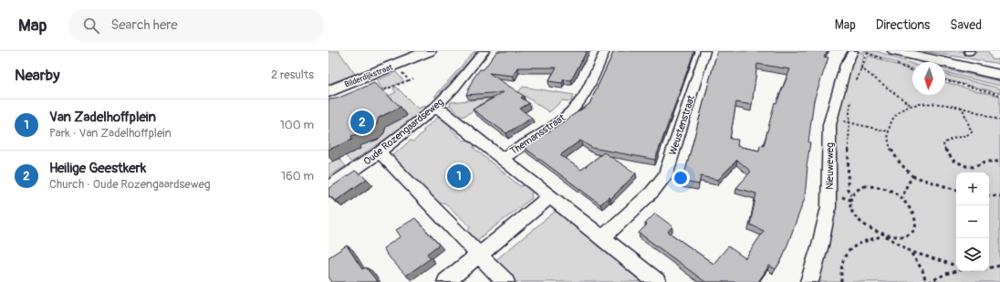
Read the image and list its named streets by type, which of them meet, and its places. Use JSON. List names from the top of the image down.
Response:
{
  "streets": {
    "street": [
      "Bilderdijkstraat",
      "Weustenstraat",
      "Oude Rozengaardseweg",
      "Themansstraat",
      "Nieuweweg"
    ]
  },
  "north": "bottom",
  "page": {
    "header": "Map",
    "search": "Search here",
    "nav": ["Map", "Directions", "Saved"],
    "heading": ["Nearby", "2 results"],
    "list": [
      {
        "mark": "1",
        "name": "Van Zadelhoffplein",
        "note": "Park · Van Zadelhoffplein",
        "value": "100 m"
      },
      {
        "mark": "2",
        "name": "Heilige Geestkerk",
        "note": "Church · Oude Rozengaardseweg",
        "value": "160 m"
      }
    ],
    "pins": ["2", "1"],
    "map_buttons": ["+", "−"]
  }
}
